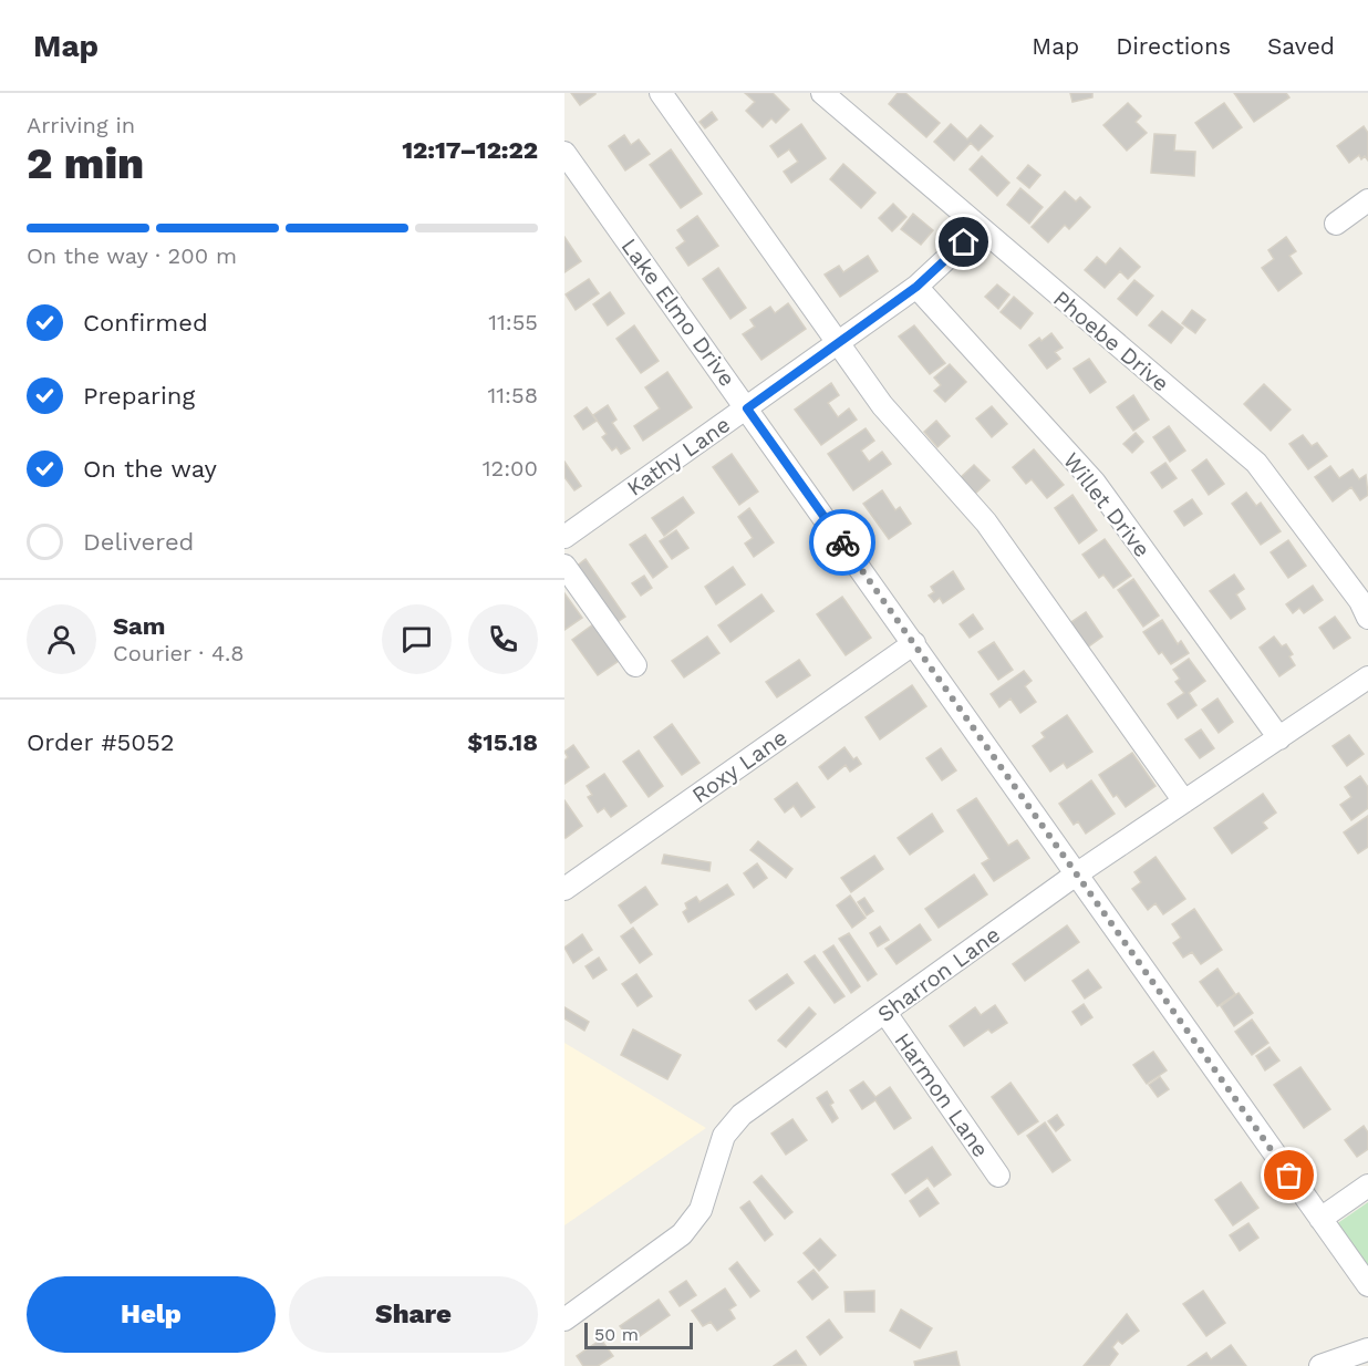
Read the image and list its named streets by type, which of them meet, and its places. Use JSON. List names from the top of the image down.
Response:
{
  "streets": {
    "street": [
      "Lake Elmo Drive",
      "Phoebe Drive",
      "Kathy Lane",
      "Willet Drive",
      "Roxy Lane",
      "Sharron Lane",
      "Harmon Lane"
    ]
  },
  "crossings": [
    ["Lake Elmo Drive", "Kathy Lane"],
    ["Lake Elmo Drive", "Roxy Lane"],
    ["Lake Elmo Drive", "Sharron Lane"],
    ["Phoebe Drive", "Kathy Lane"],
    ["Kathy Lane", "Willet Drive"],
    ["Willet Drive", "Sharron Lane"],
    ["Sharron Lane", "Harmon Lane"]
  ],
  "scale_bar": "50 m",
  "page": {
    "header": "Map",
    "nav": ["Map", "Directions", "Saved"],
    "heading": ["2 min", "Arriving in", "12:17–12:22"],
    "panel": [
      "Sam",
      "Courier · 4.8",
      "Order #5052",
      "$15.18"
    ],
    "bar": "On the way · 200 m",
    "list": [
      ["Confirmed", "11:55"],
      ["Preparing", "11:58"],
      ["On the way", "12:00"],
      "Delivered"
    ],
    "buttons": ["Help", "Share"],
    "scale": "50 m"
  }
}
